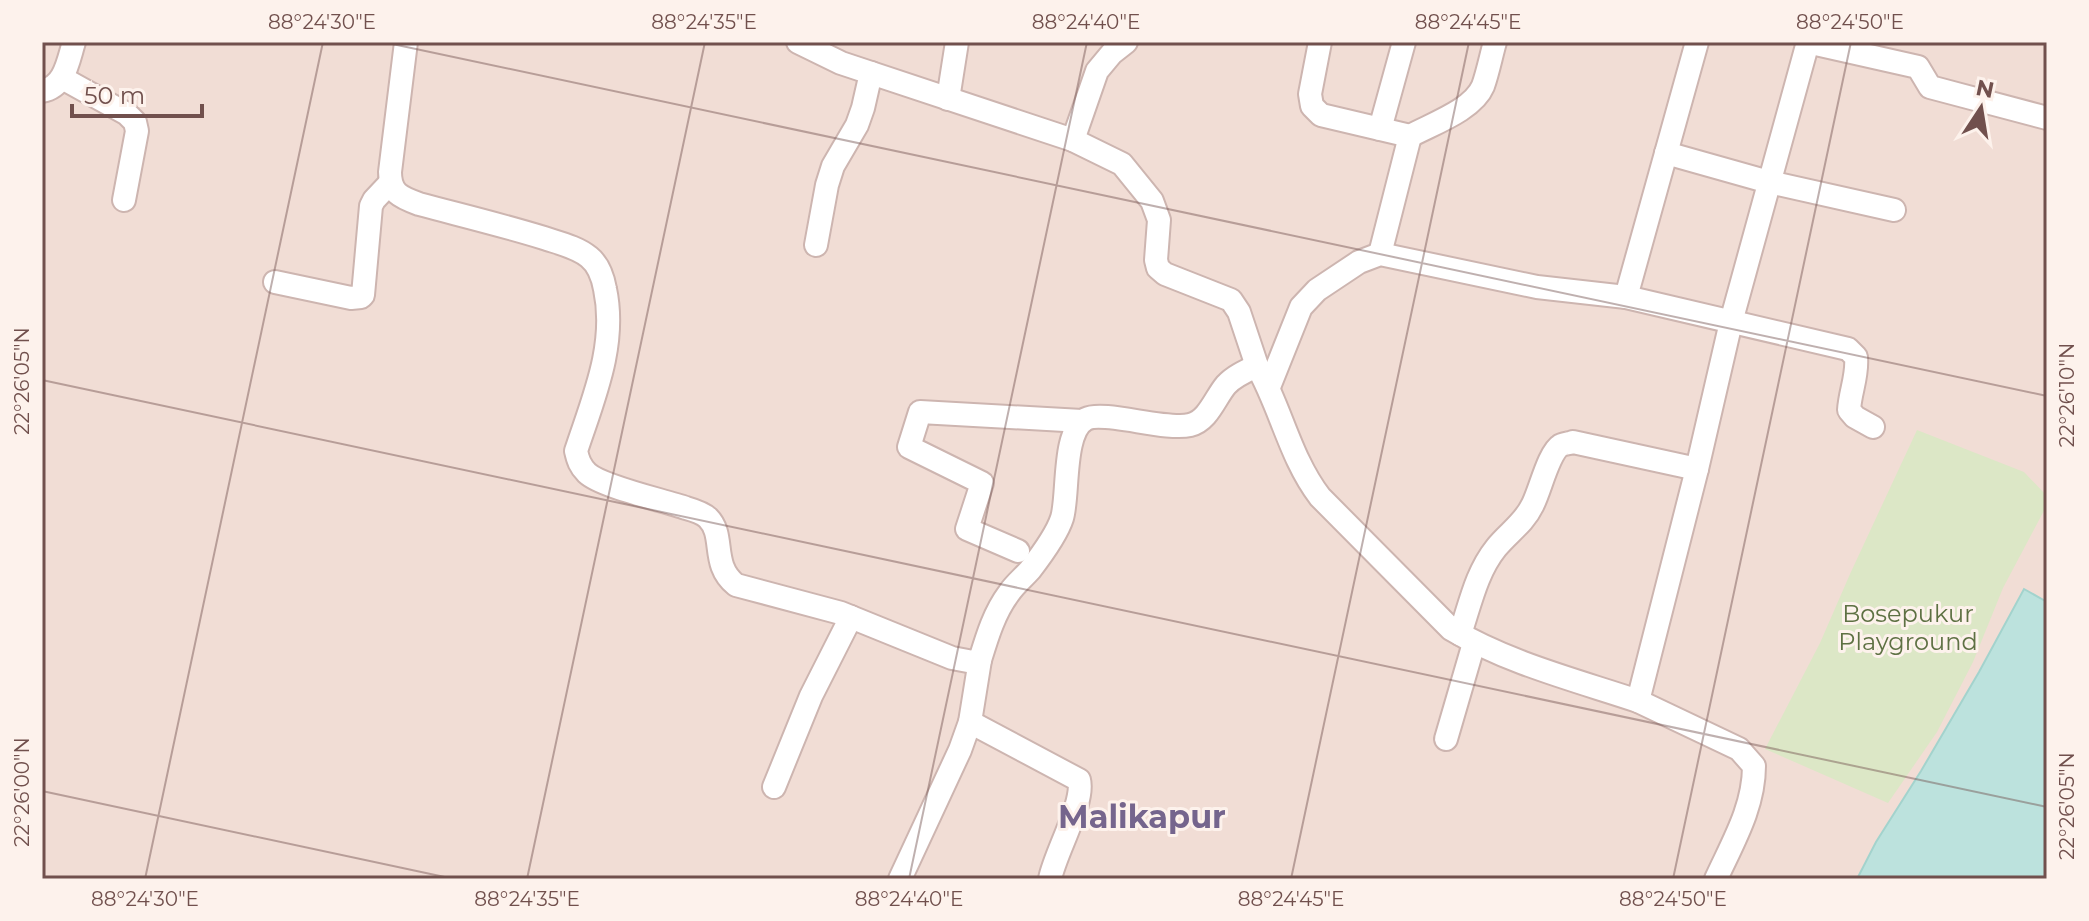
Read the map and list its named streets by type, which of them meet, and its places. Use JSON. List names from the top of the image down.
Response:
{
  "districts": ["Malikapur"],
  "parks": ["Bosepukur Playground"],
  "scale_bar": "50 m",
  "north": "top",
  "coordinates": [
    "88°24'30\"E",
    "88°24'35\"E",
    "88°24'40\"E",
    "88°24'45\"E",
    "88°24'50\"E",
    "22°26'05\"N",
    "22°26'10\"N",
    "22°26'00\"N"
  ]
}
